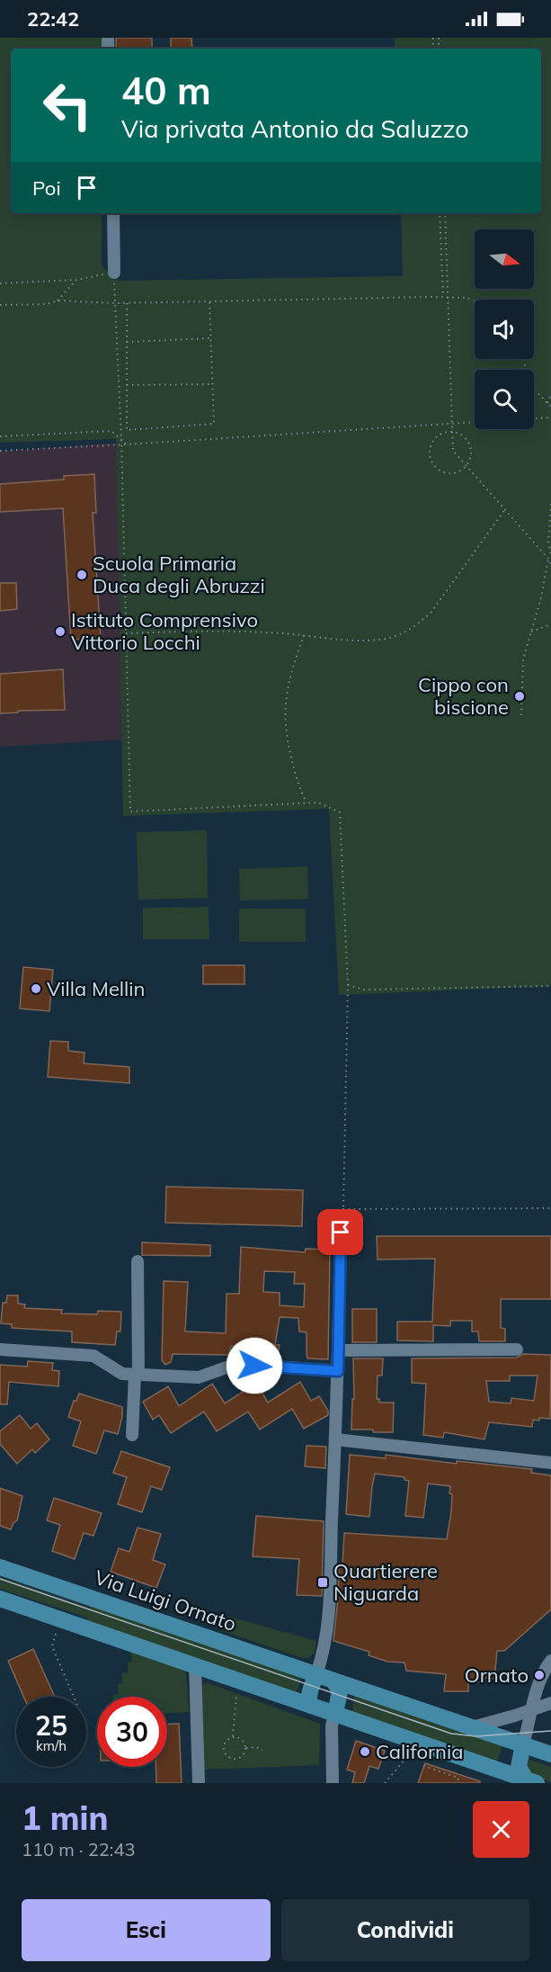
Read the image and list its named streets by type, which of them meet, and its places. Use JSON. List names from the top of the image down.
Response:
{
  "streets": {
    "main road": ["Via Luigi Ornato"]
  },
  "places": {
    "other": [
      "Scuola Primaria Duca degli Abruzzi",
      "Istituto Comprensivo Vittorio Locchi",
      "Cippo con biscione",
      "Villa Mellin",
      "Ornato",
      "California"
    ],
    "transit": ["Quartierere Niguarda"]
  },
  "north": "right",
  "page": {
    "status": "22:42",
    "turn": ["40 m", "Via privata Antonio da Saluzzo"],
    "then": "Poi",
    "speed": "25 km/h",
    "limit": "30",
    "heading": ["1 min", "110 m · 22:43"],
    "buttons": ["Esci", "Condividi"]
  }
}
